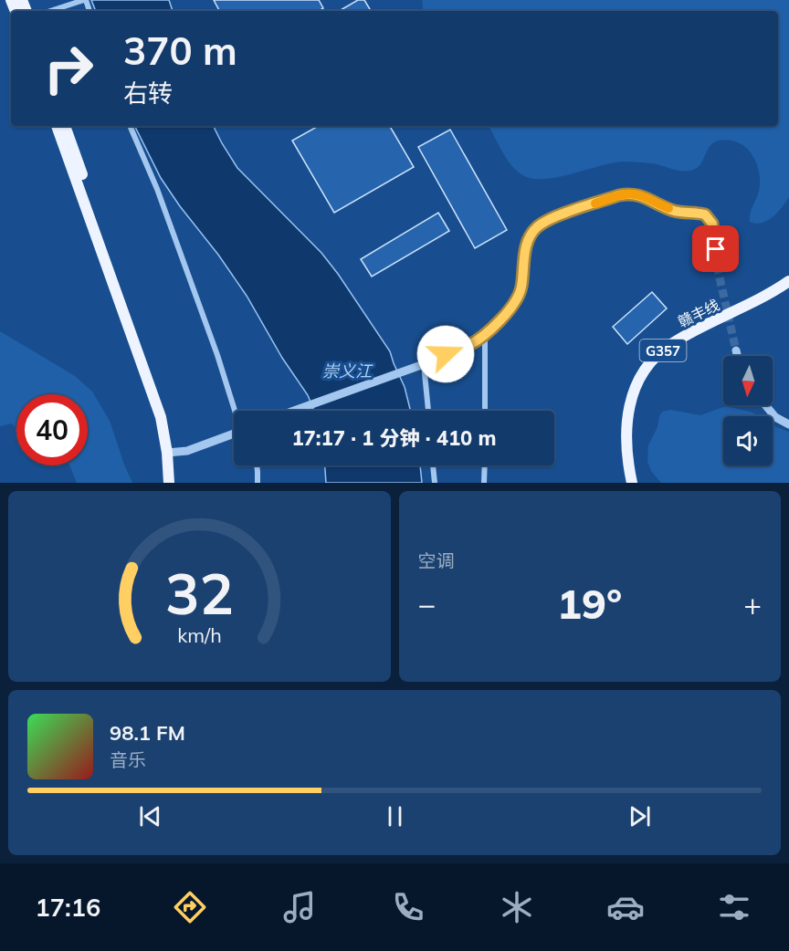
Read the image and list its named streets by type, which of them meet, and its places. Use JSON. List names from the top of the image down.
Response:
{
  "streets": {
    "main road": ["赣丰线", "G357"]
  },
  "water": ["崇义江"],
  "north": "bottom",
  "page": {
    "turn": ["370 m", "右转"],
    "limit": "40",
    "trip": "17:17 · 1 分钟 · 410 m",
    "tile": "空调",
    "heat": ["−", "19°", "+"],
    "song": ["98.1 FM", "音乐"],
    "tabs": "17:16",
    "gauge": ["32", "km/h"]
  }
}
